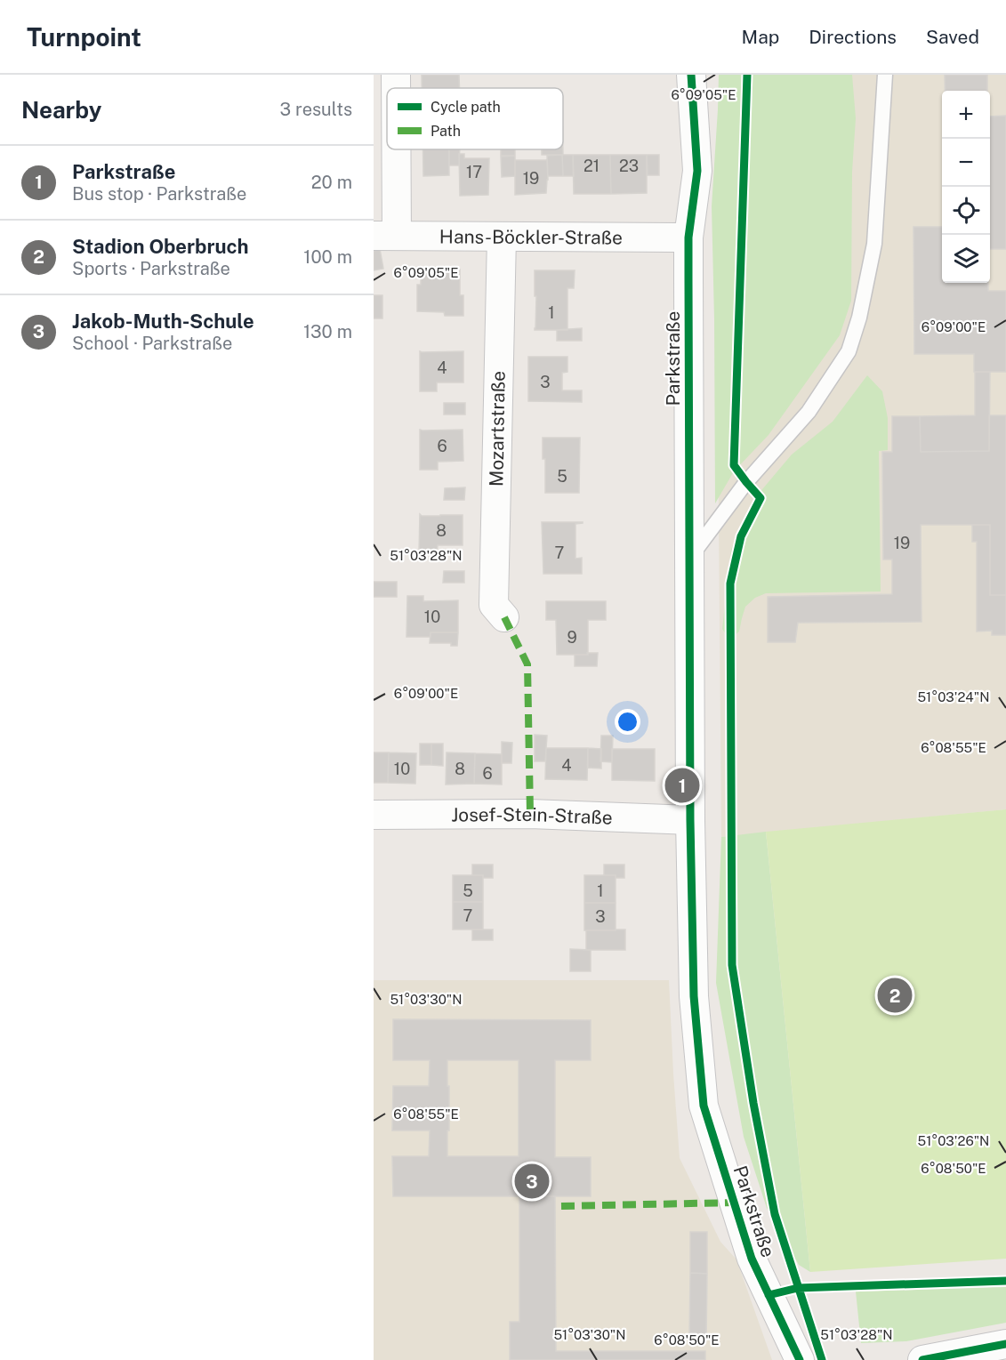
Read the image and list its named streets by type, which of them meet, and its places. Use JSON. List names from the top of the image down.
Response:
{
  "streets": {
    "street": [
      "Hans-Böckler-Straße",
      "Parkstraße",
      "Mozartstraße",
      "Josef-Stein-Straße"
    ]
  },
  "crossings": [
    ["Hans-Böckler-Straße", "Parkstraße"],
    ["Hans-Böckler-Straße", "Mozartstraße"],
    ["Parkstraße", "Josef-Stein-Straße"]
  ],
  "house_numbers": [
    "21",
    "23",
    "17",
    "19",
    "1",
    "4",
    "3",
    "6",
    "5",
    "8",
    "19",
    "7",
    "10",
    "9",
    "4",
    "10",
    "8",
    "6",
    "5",
    "1",
    "7",
    "3"
  ],
  "legend": ["Cycle path", "Path"],
  "page": {
    "header": "Turnpoint",
    "nav": ["Map", "Directions", "Saved"],
    "heading": ["Nearby", "3 results"],
    "map_buttons": ["+", "−"],
    "list": [
      {
        "mark": "1",
        "name": "Parkstraße",
        "note": "Bus stop · Parkstraße",
        "value": "20 m"
      },
      {
        "mark": "2",
        "name": "Stadion Oberbruch",
        "note": "Sports · Parkstraße",
        "value": "100 m"
      },
      {
        "mark": "3",
        "name": "Jakob-Muth-Schule",
        "note": "School · Parkstraße",
        "value": "130 m"
      }
    ],
    "pins": ["1", "2", "3"]
  },
  "coordinates": [
    "6°09'05\"E",
    "6°09'00\"E",
    "51°03'28\"N",
    "51°03'24\"N",
    "6°08'55\"E",
    "51°03'30\"N",
    "51°03'26\"N",
    "6°08'50\"E"
  ]
}
